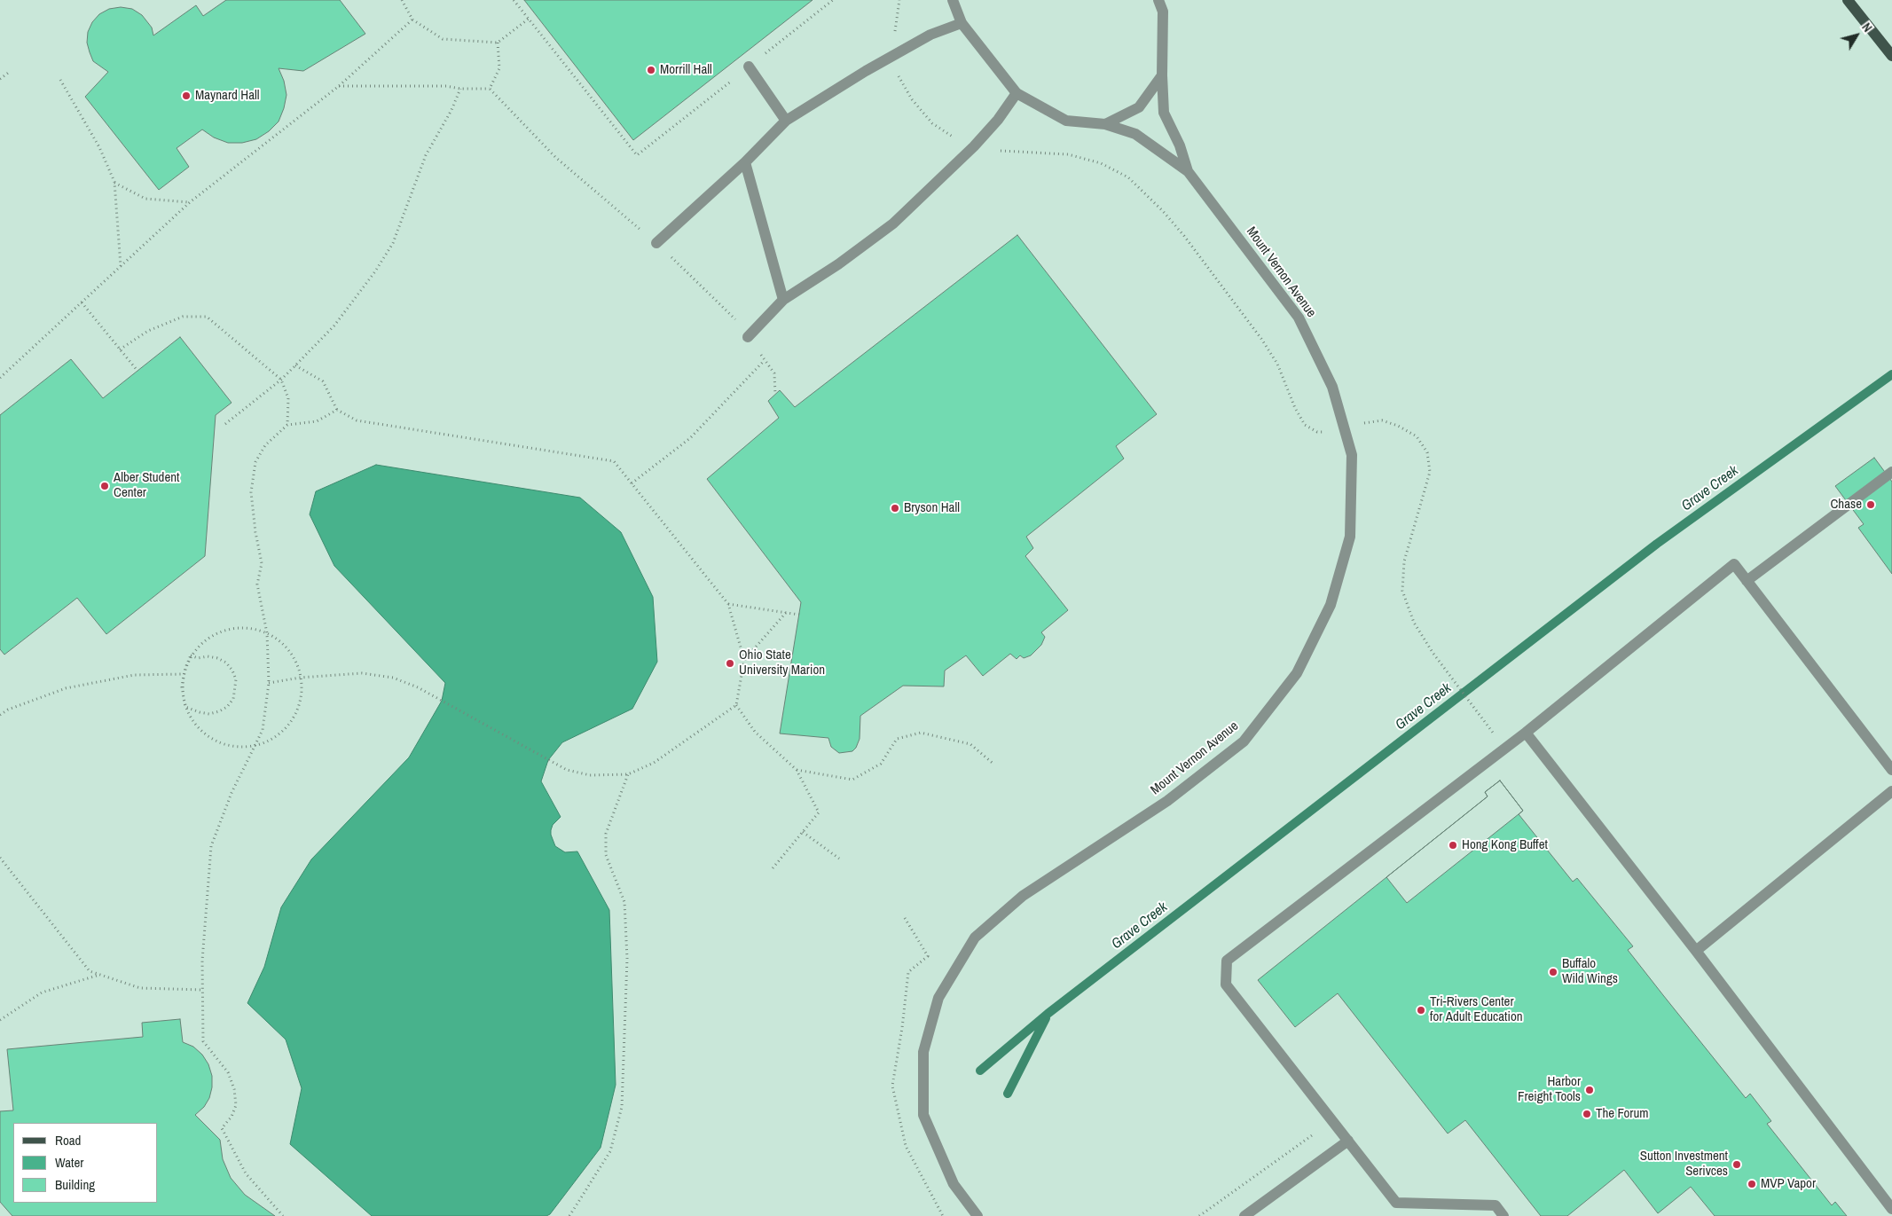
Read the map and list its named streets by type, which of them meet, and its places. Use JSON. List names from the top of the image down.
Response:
{
  "streets": {
    "street": ["Mount Vernon Avenue"]
  },
  "water": ["Grave Creek"],
  "places": [
    "Morrill Hall",
    "Maynard Hall",
    "Alber Student Center",
    "Chase",
    "Bryson Hall",
    "Ohio State University Marion",
    "Hong Kong Buffet",
    "Buffalo Wild Wings",
    "Tri-Rivers Center for Adult Education",
    "Harbor Freight Tools",
    "The Forum",
    "Sutton Investment Serivces",
    "MVP Vapor"
  ],
  "legend": ["Road", "Water", "Building"],
  "north": "top right"
}
